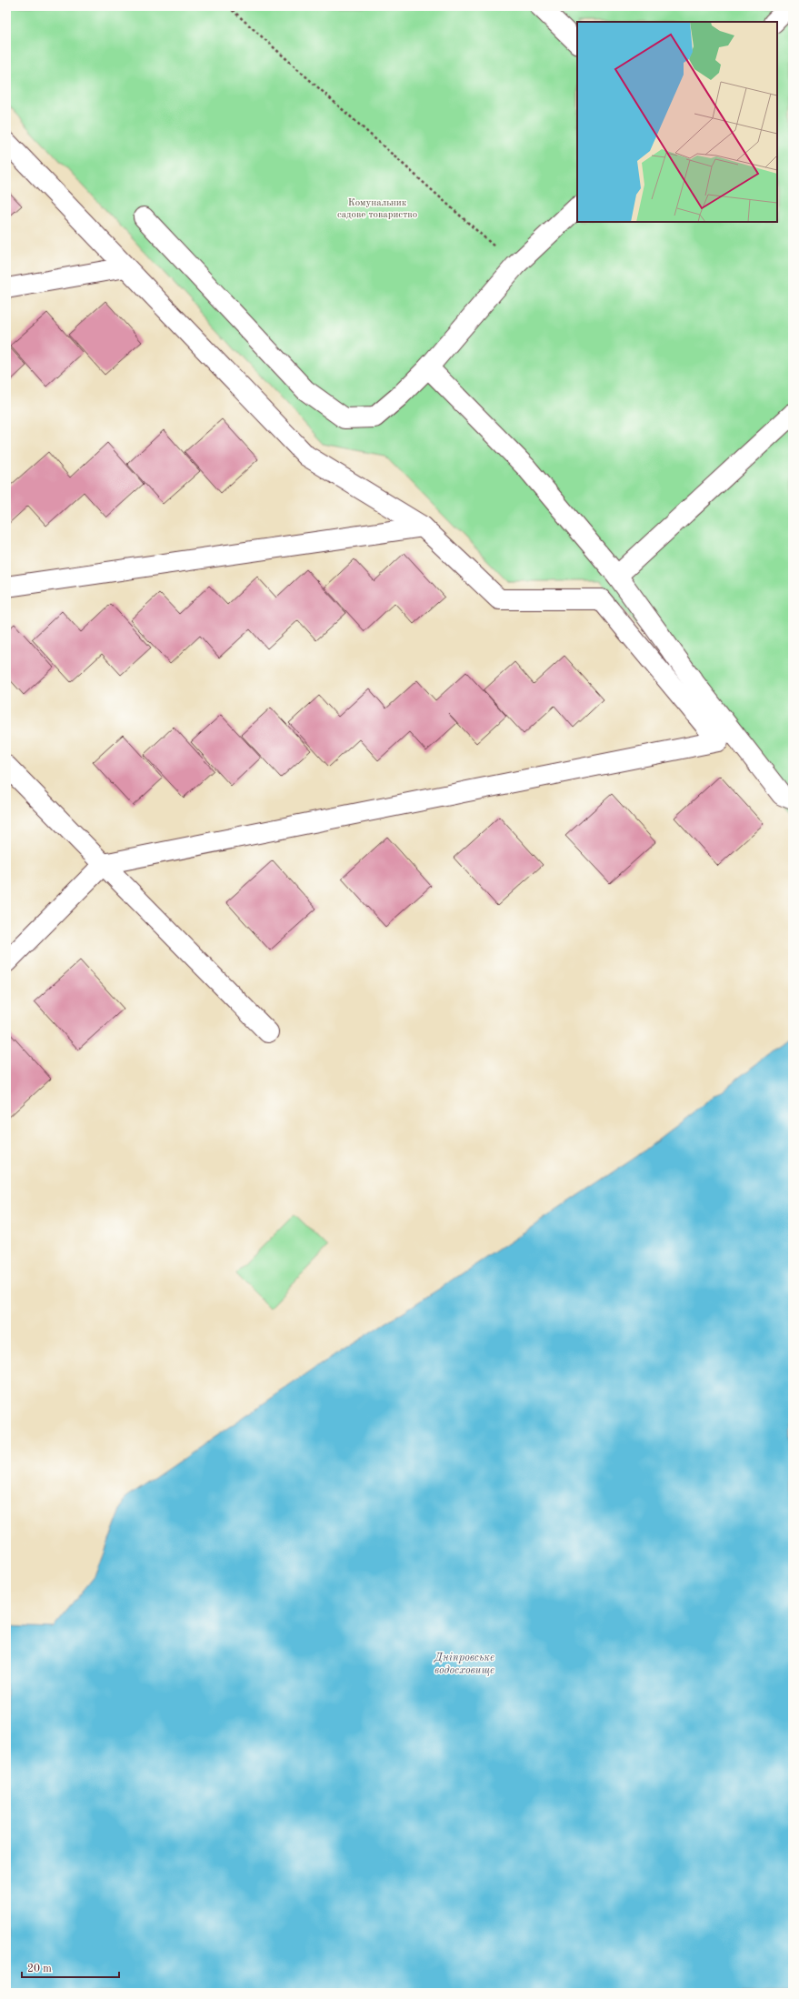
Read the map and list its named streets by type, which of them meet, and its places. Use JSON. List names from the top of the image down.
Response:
{
  "water": ["Дніпровське водосховище"],
  "parks": ["Комунальник садове товариство"],
  "scale_bar": "20 m"
}
